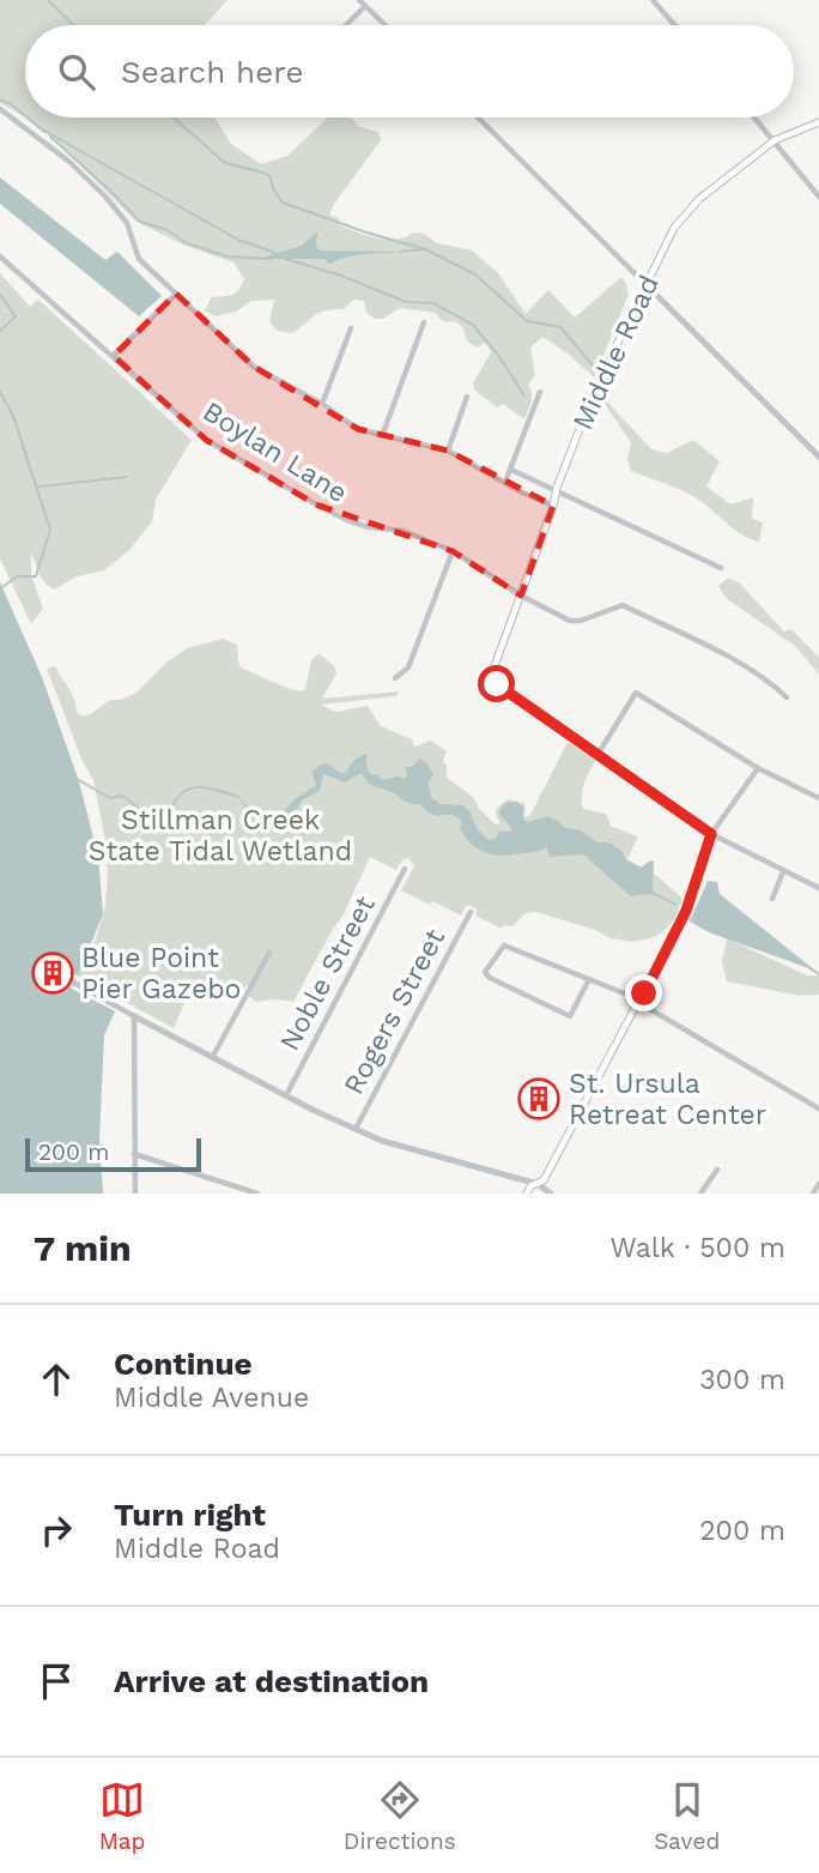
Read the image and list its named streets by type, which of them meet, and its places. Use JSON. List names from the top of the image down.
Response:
{
  "streets": {
    "main road": ["Middle Road"],
    "street": ["Boylan Lane", "Noble Street", "Rogers Street"]
  },
  "crossings": [
    ["Middle Road", "Boylan Lane"]
  ],
  "parks": ["Stillman Creek State Tidal Wetland"],
  "places": {
    "building": ["Blue Point Pier Gazebo", "St. Ursula Retreat Center"]
  },
  "scale_bar": "200 m",
  "page": {
    "search": "Search here",
    "scale": "200 m",
    "heading": ["7 min", "Walk · 500 m"],
    "list": [
      ["Continue", "Middle Avenue", "300 m"],
      ["Turn right", "Middle Road", "200 m"],
      "Arrive at destination"
    ],
    "nav": ["Map", "Directions", "Saved"]
  }
}
